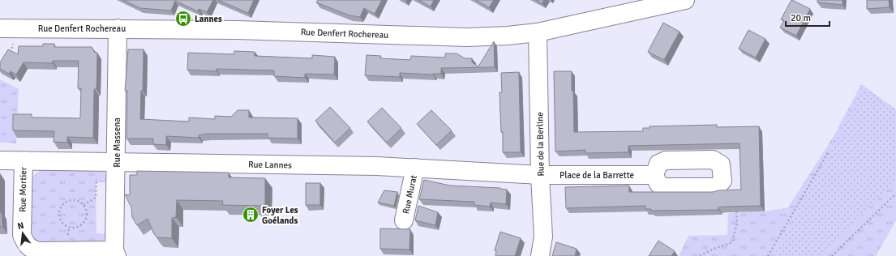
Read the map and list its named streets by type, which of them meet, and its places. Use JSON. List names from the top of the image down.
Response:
{
  "streets": {
    "street": [
      "Rue Denfert Rochereau",
      "Rue Massena",
      "Rue de la Berline",
      "Rue Lannes",
      "Place de la Barrette",
      "Rue Mortier",
      "Rue Murat"
    ]
  },
  "crossings": [
    ["Rue Denfert Rochereau", "Rue Massena"],
    ["Rue Denfert Rochereau", "Rue de la Berline"],
    ["Rue Massena", "Rue Lannes"],
    ["Rue Massena", "Rue Mortier"],
    ["Rue de la Berline", "Rue Lannes"],
    ["Rue de la Berline", "Place de la Barrette"],
    ["Rue Lannes", "Place de la Barrette"],
    ["Rue Lannes", "Rue Mortier"],
    ["Rue Lannes", "Rue Murat"]
  ],
  "places": {
    "bus stop": ["Lannes"],
    "building": ["Foyer Les Goélands"]
  },
  "scale_bar": "20 m",
  "north": "top"
}
